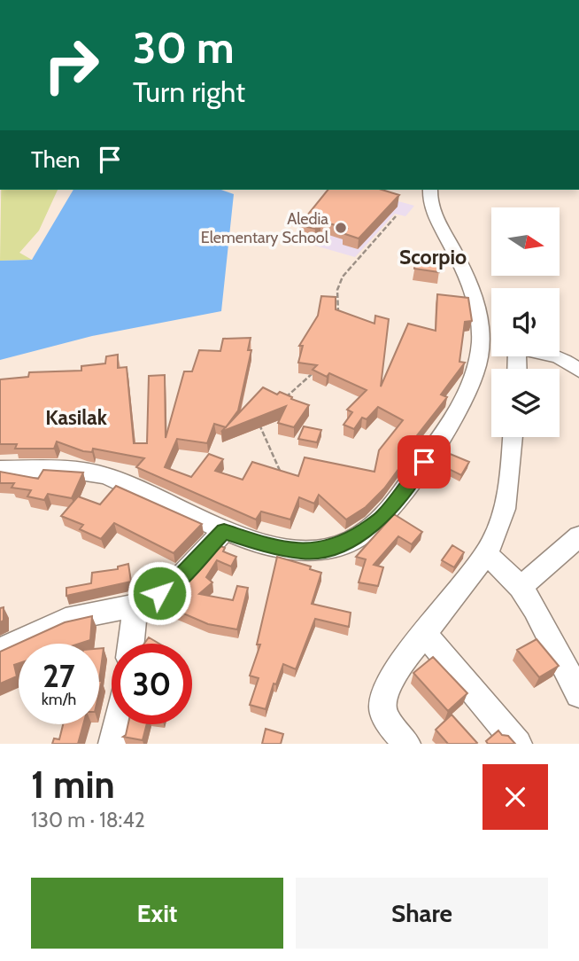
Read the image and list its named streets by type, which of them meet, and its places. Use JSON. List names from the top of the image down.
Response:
{
  "districts": ["Scorpio", "Kasilak"],
  "places": ["Aledia Elementary School"],
  "north": "right",
  "page": {
    "turn": ["30 m", "Turn right"],
    "then": "Then",
    "speed": "27 km/h",
    "limit": "30",
    "heading": ["1 min", "130 m · 18:42"],
    "buttons": ["Exit", "Share"]
  }
}
